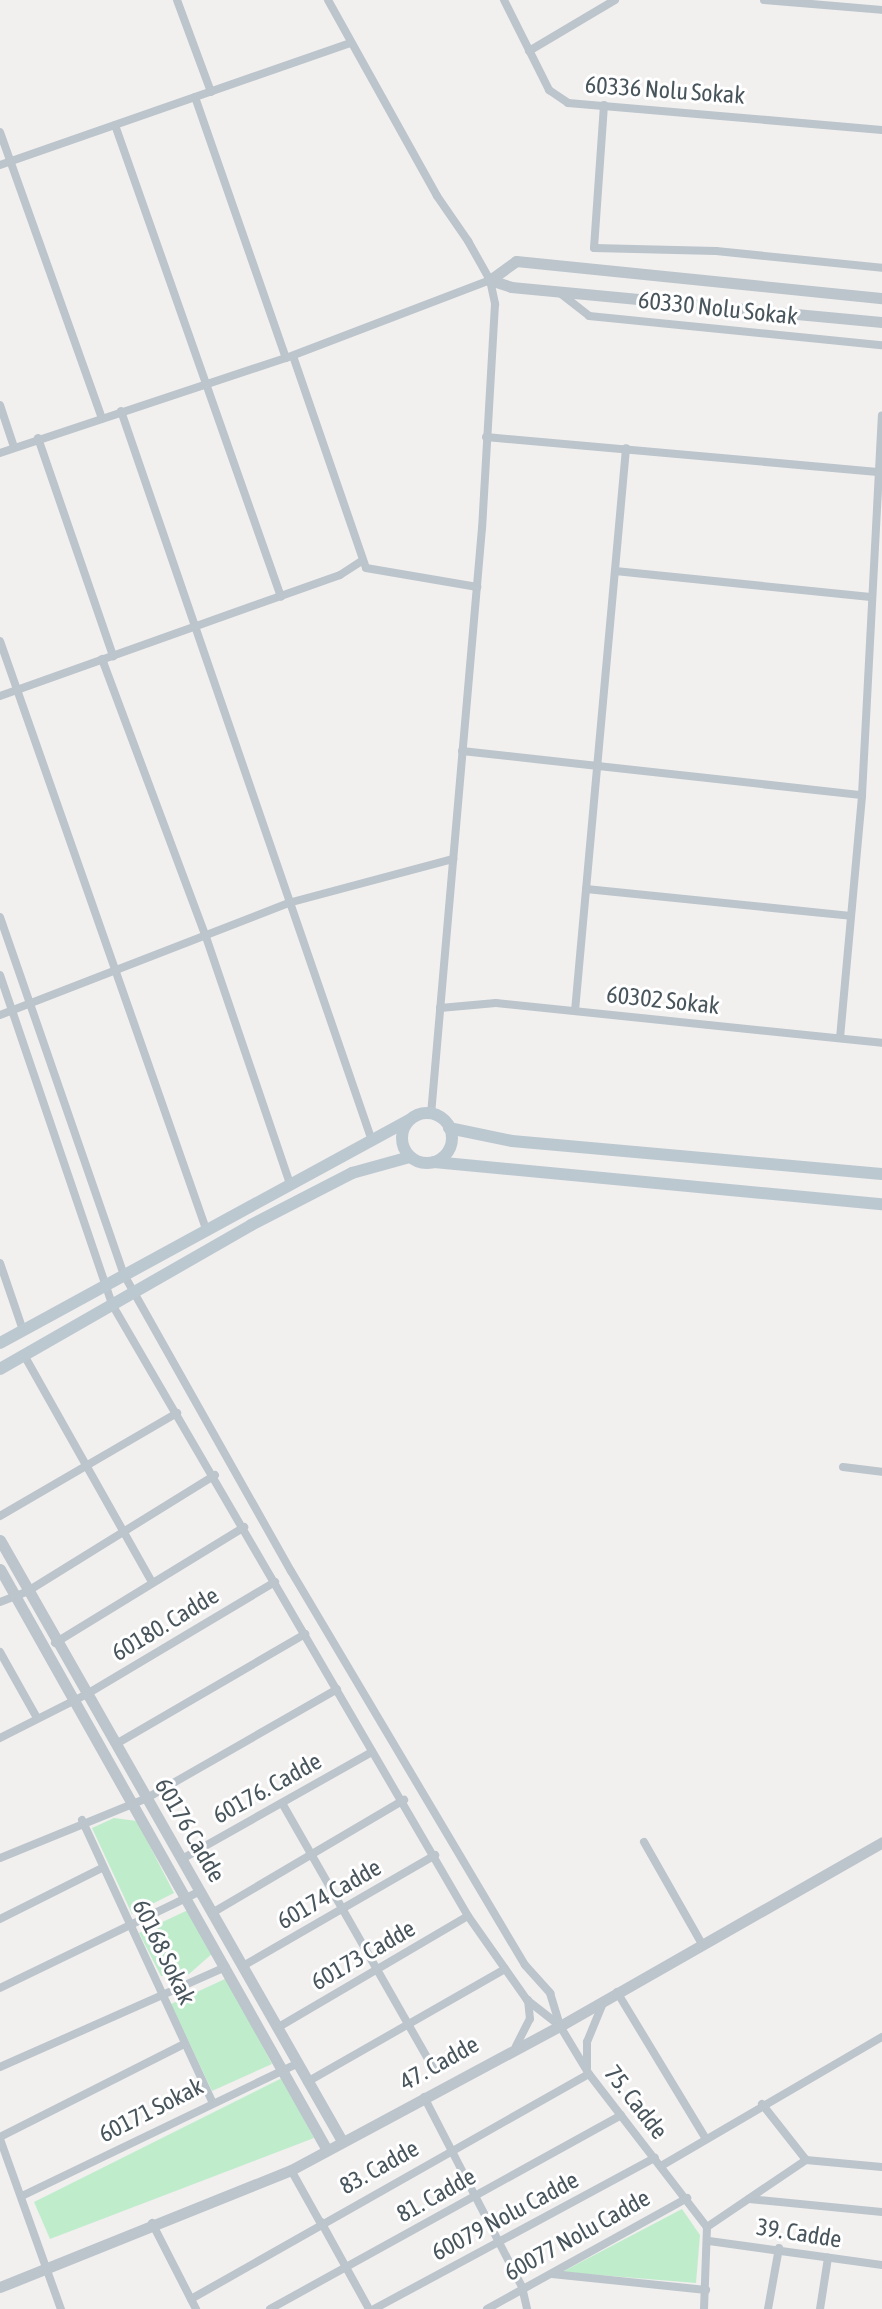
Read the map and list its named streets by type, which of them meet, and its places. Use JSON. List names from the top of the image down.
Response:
{
  "streets": {
    "street": [
      "60336 Nolu Sokak",
      "60330 Nolu Sokak",
      "60302 Sokak",
      "60180. Cadde",
      "60176. Cadde",
      "60176 Cadde",
      "60174 Cadde",
      "60168 Sokak",
      "60173 Cadde",
      "47. Cadde",
      "75. Cadde",
      "60171 Sokak",
      "83. Cadde",
      "81. Cadde",
      "60079 Nolu Cadde",
      "39. Cadde",
      "60077 Nolu Cadde"
    ]
  },
  "crossings": [
    ["60180. Cadde", "60176 Cadde"],
    ["60176. Cadde", "60176 Cadde"],
    ["60176 Cadde", "60174 Cadde"],
    ["60176 Cadde", "60173 Cadde"],
    ["60176 Cadde", "47. Cadde"],
    ["60176 Cadde", "60171 Sokak"],
    ["60168 Sokak", "60171 Sokak"],
    ["47. Cadde", "75. Cadde"],
    ["75. Cadde", "83. Cadde"],
    ["75. Cadde", "81. Cadde"],
    ["75. Cadde", "60079 Nolu Cadde"],
    ["75. Cadde", "60077 Nolu Cadde"]
  ]
}
